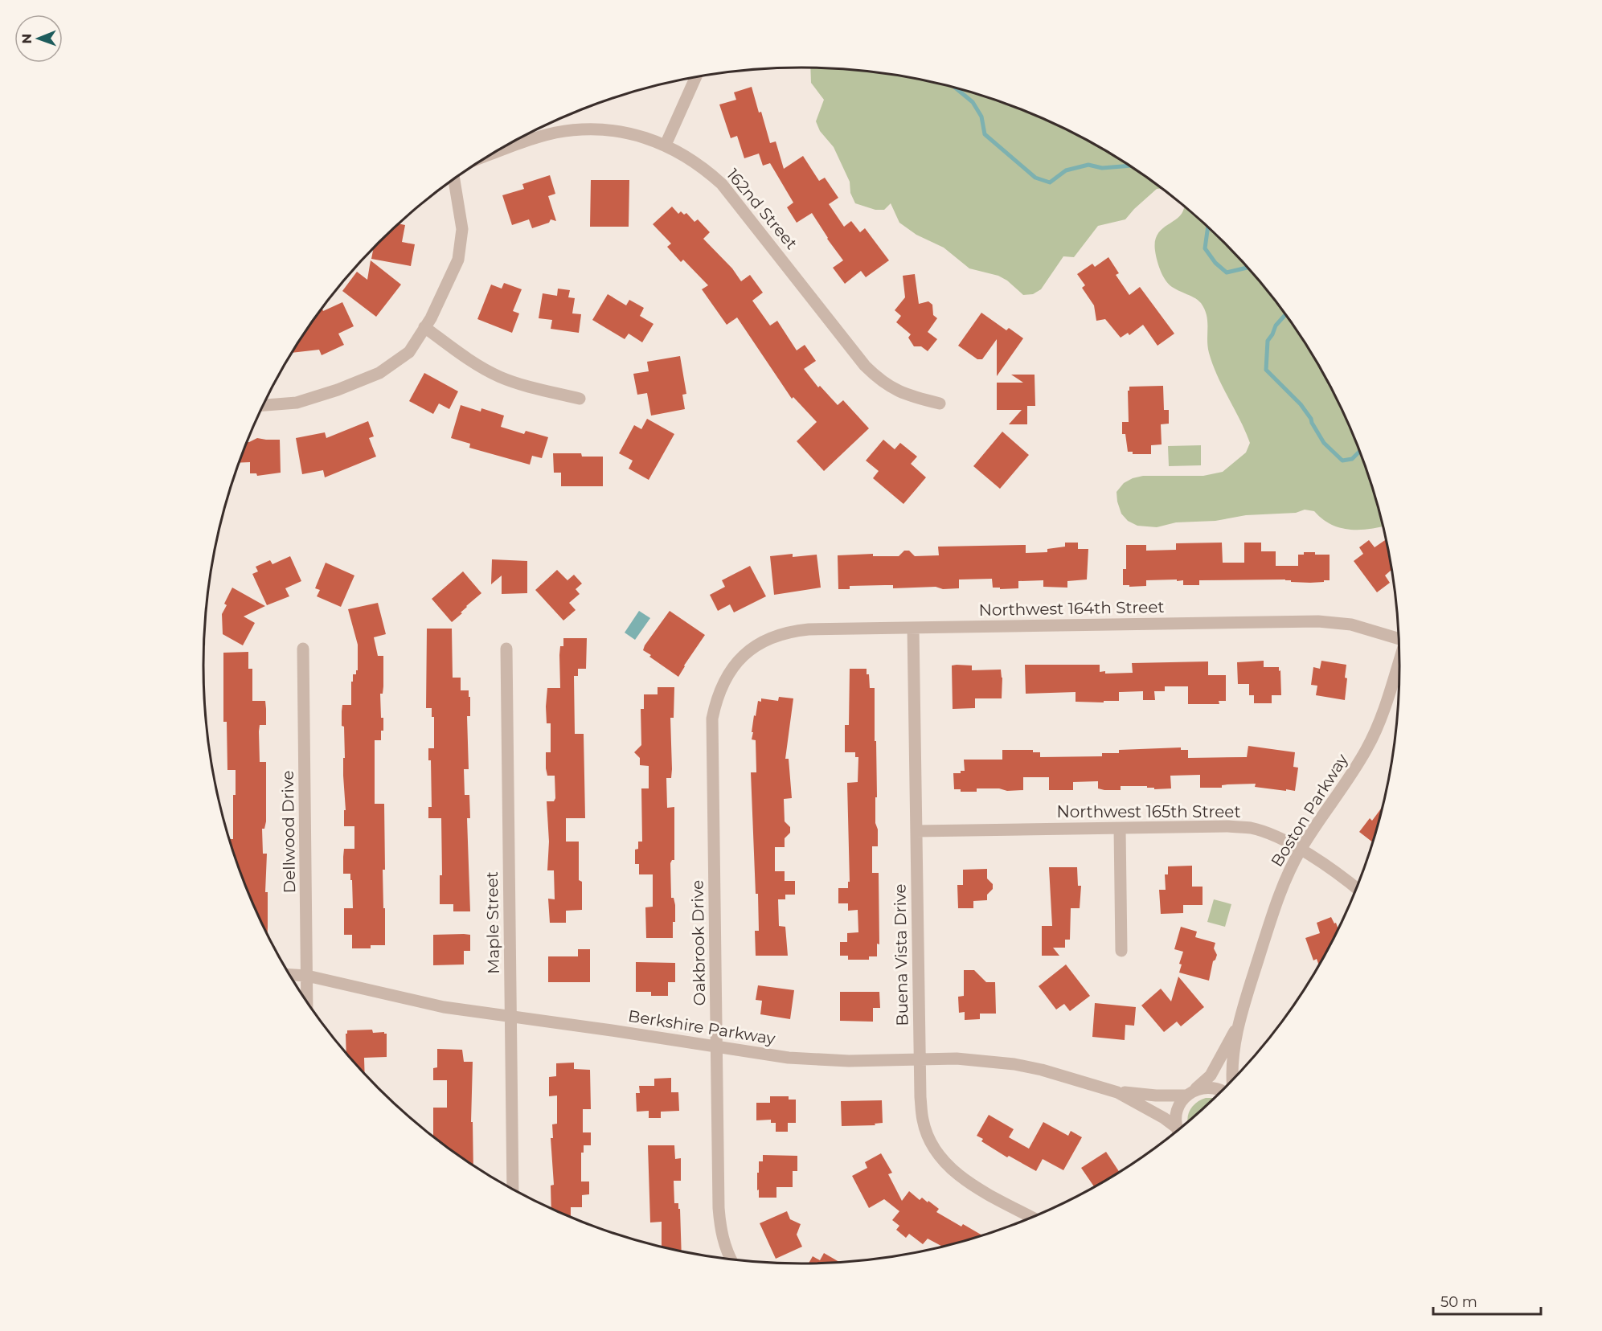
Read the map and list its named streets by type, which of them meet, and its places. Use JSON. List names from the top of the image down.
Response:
{
  "streets": {
    "street": [
      "162nd Street",
      "Northwest 164th Street",
      "Boston Parkway",
      "Northwest 165th Street",
      "Dellwood Drive",
      "Maple Street",
      "Oakbrook Drive",
      "Buena Vista Drive",
      "Berkshire Parkway"
    ]
  },
  "crossings": [
    ["Northwest 164th Street", "Oakbrook Drive"],
    ["Northwest 164th Street", "Buena Vista Drive"],
    ["Boston Parkway", "Northwest 165th Street"],
    ["Boston Parkway", "Berkshire Parkway"],
    ["Northwest 165th Street", "Buena Vista Drive"],
    ["Dellwood Drive", "Berkshire Parkway"],
    ["Maple Street", "Berkshire Parkway"],
    ["Oakbrook Drive", "Berkshire Parkway"],
    ["Buena Vista Drive", "Berkshire Parkway"]
  ],
  "scale_bar": "50 m",
  "north": "left"
}
